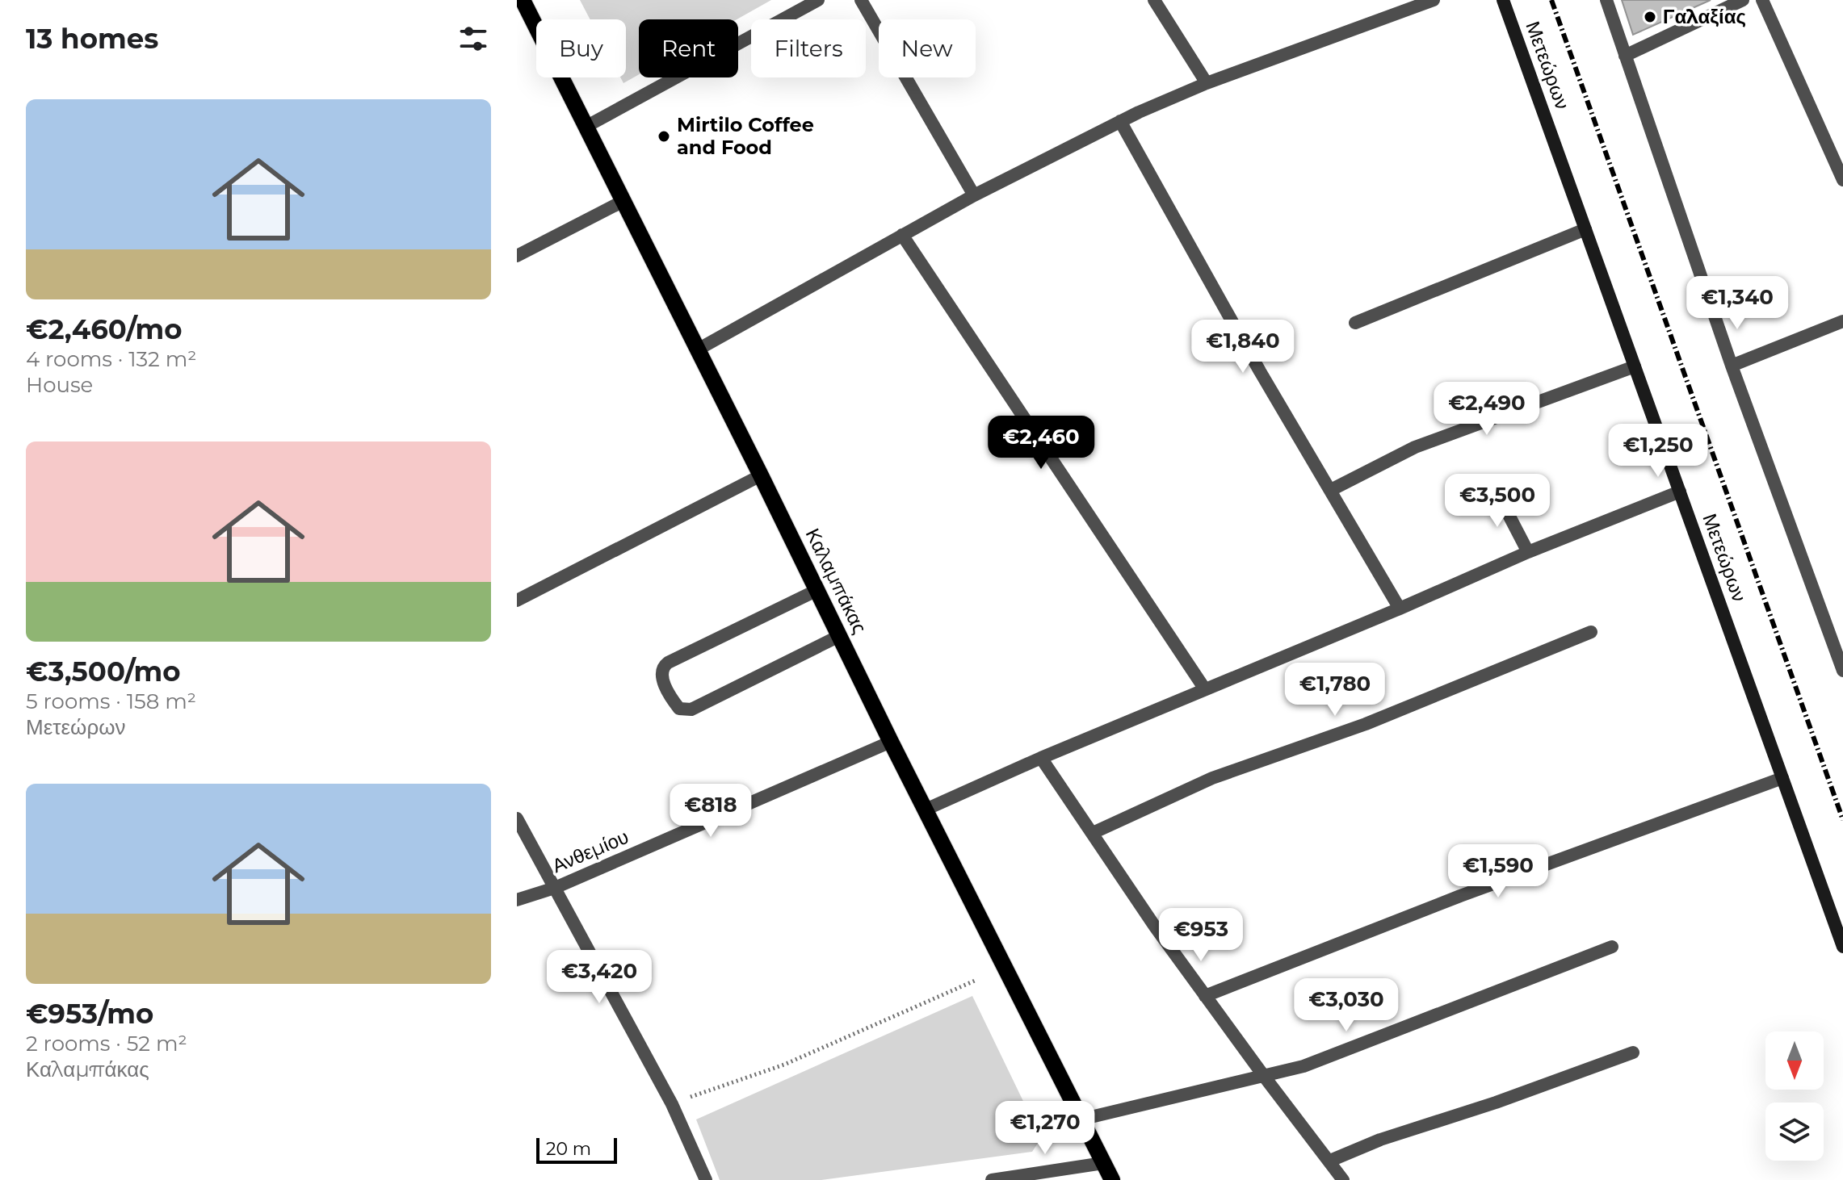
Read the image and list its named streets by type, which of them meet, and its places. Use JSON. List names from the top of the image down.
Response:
{
  "streets": {
    "main road": ["Καλαμπάκας"],
    "street": ["Μετεώρων", "Ανθεμίου"]
  },
  "crossings": [
    ["Καλαμπάκας", "Ανθεμίου"]
  ],
  "places": ["Γαλαξίας", "Mirtilo Coffee and Food"],
  "scale_bar": "20 m",
  "north": "bottom",
  "page": {
    "heading": "13 homes",
    "chip": [
      "Buy",
      "Rent",
      "Filters",
      "New"
    ],
    "list": [
      {
        "name": "€2,460/mo",
        "note": "4 rooms · 132 m² · House"
      },
      {
        "name": "€3,500/mo",
        "note": "5 rooms · 158 m² · Μετεώρων"
      },
      {
        "name": "€953/mo",
        "note": "2 rooms · 52 m² · Καλαμπάκας"
      }
    ],
    "price": [
      "€1,340",
      "€1,840",
      "€2,490",
      "€2,460",
      "€1,250",
      "€3,500",
      "€1,780",
      "€818",
      "€1,590",
      "€953",
      "€3,420",
      "€3,030",
      "€1,270"
    ],
    "scale": "20 m"
  }
}
